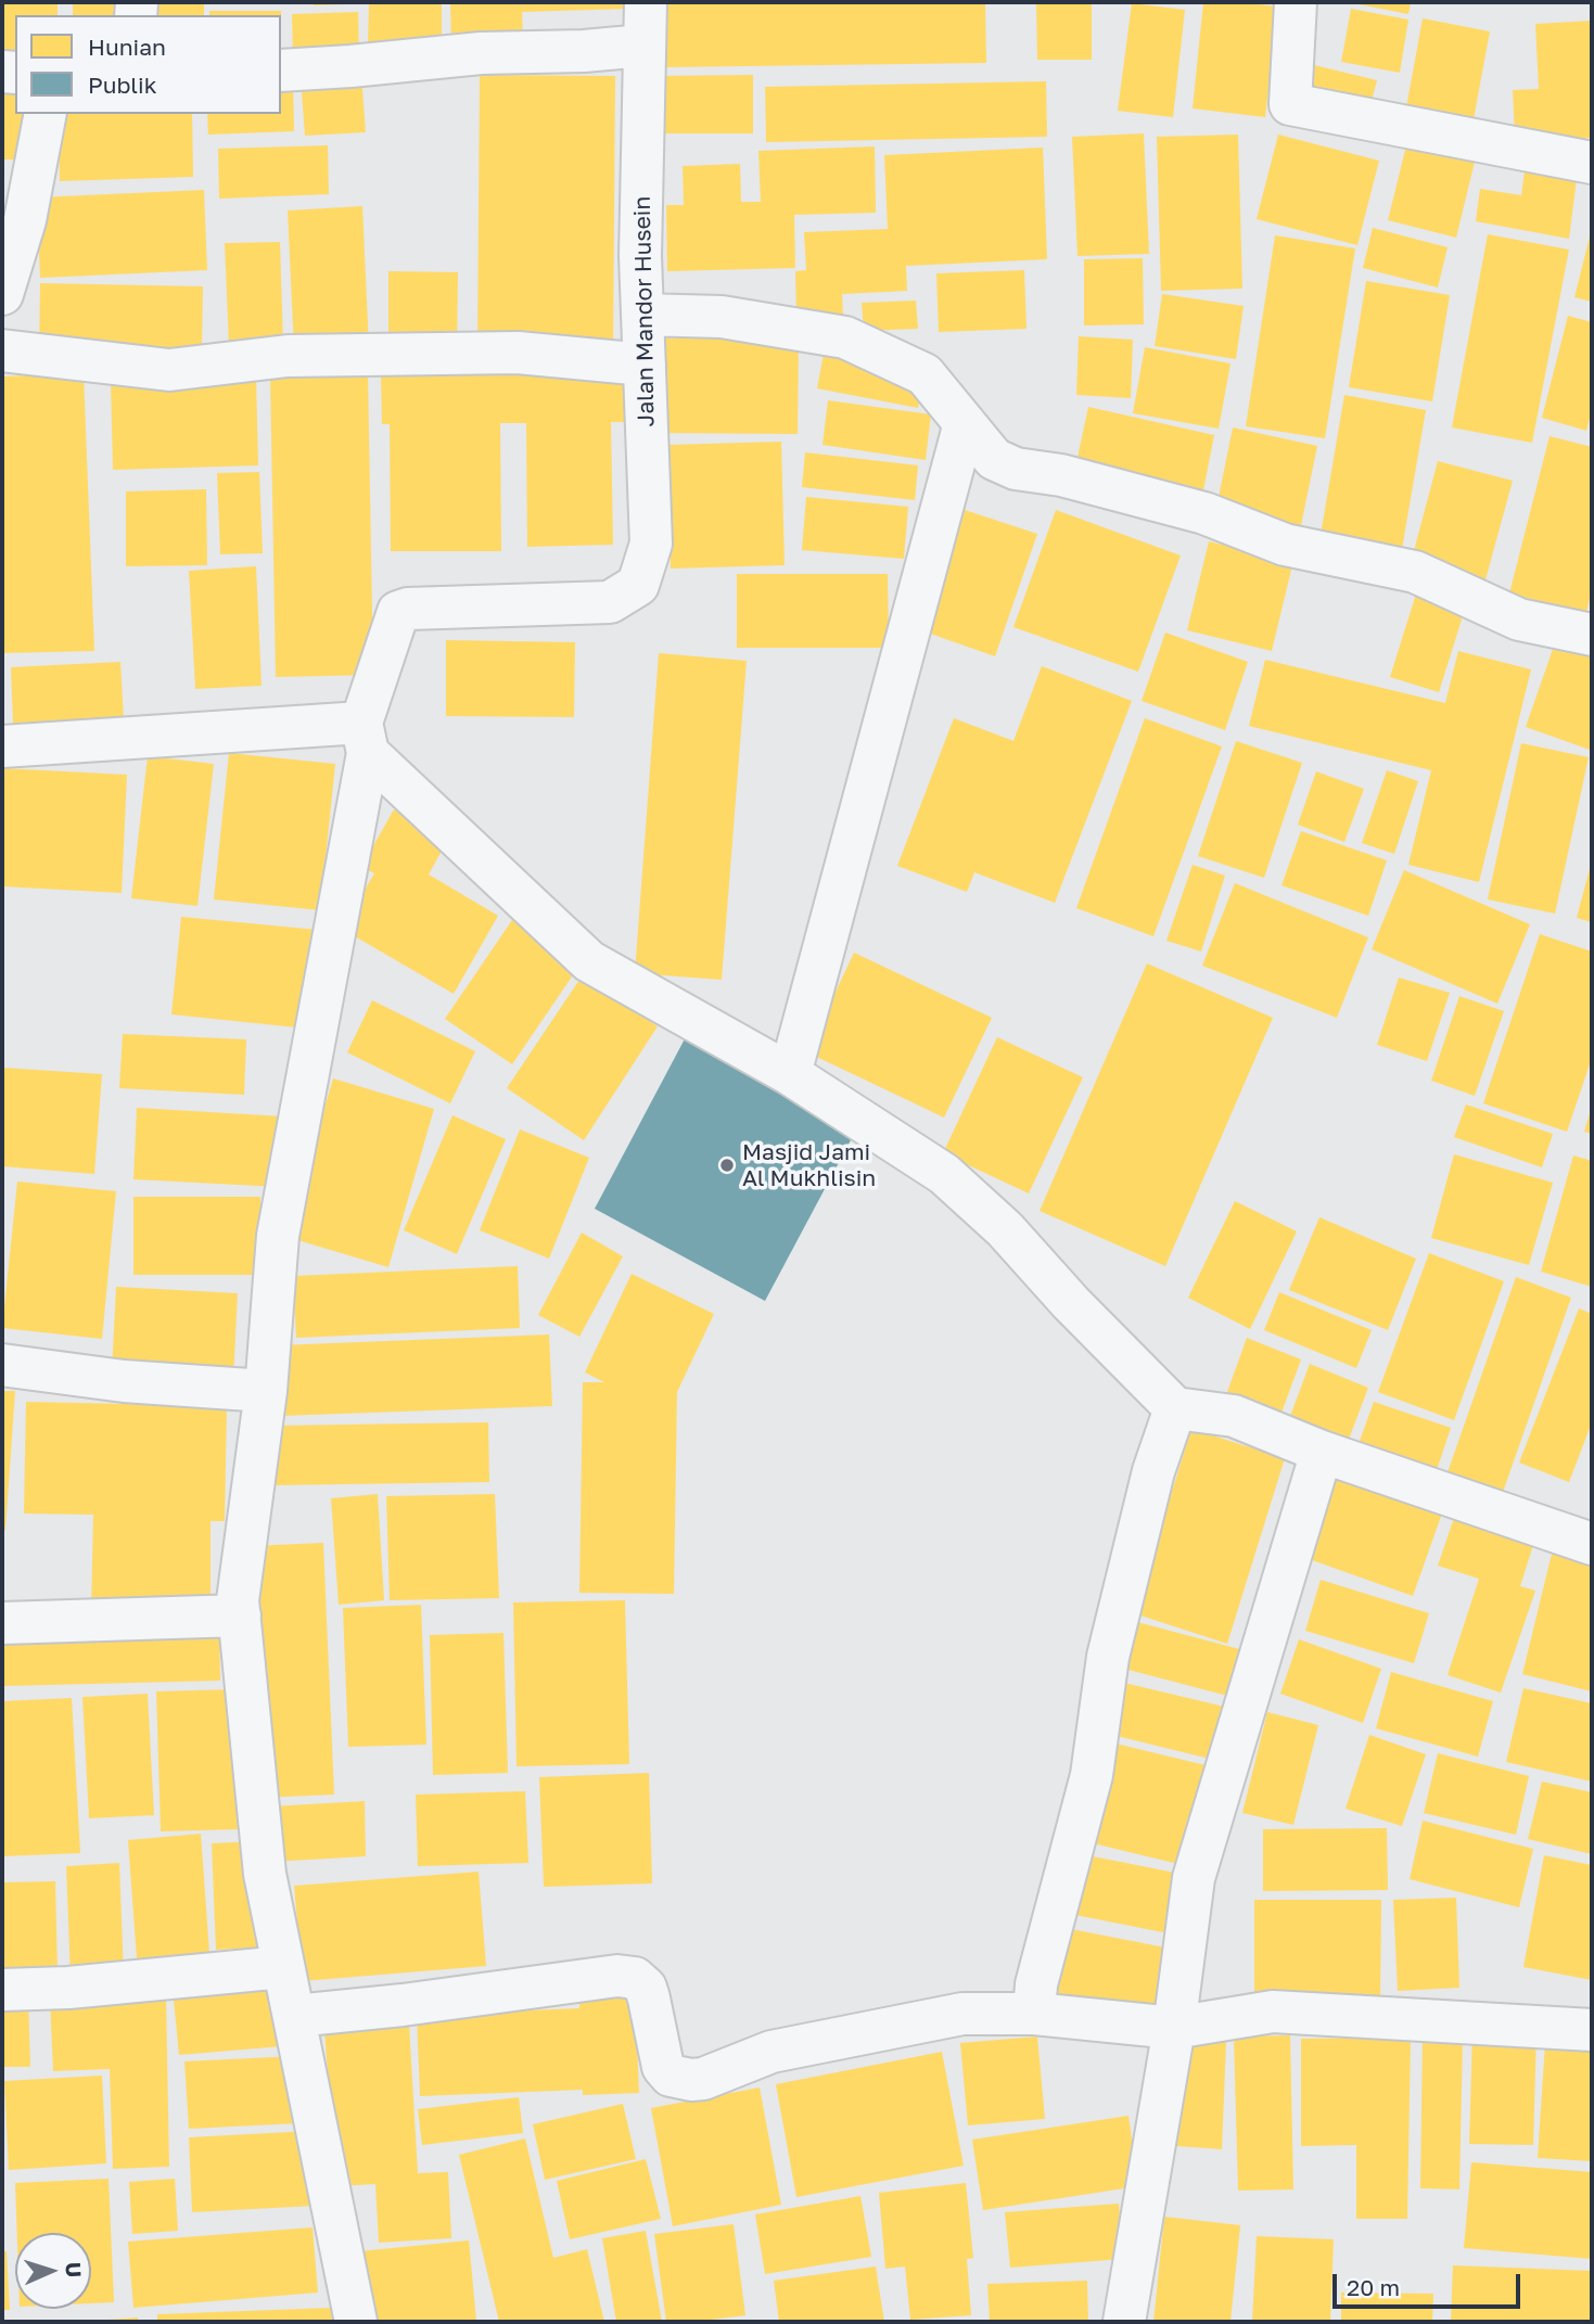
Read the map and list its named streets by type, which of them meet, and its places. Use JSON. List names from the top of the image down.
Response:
{
  "streets": {
    "street": ["Jalan Mandor Husein"]
  },
  "places": ["Masjid Jami Al Mukhlisin"],
  "legend": ["Hunian", "Publik"],
  "scale_bar": "20 m",
  "north": "right"
}
